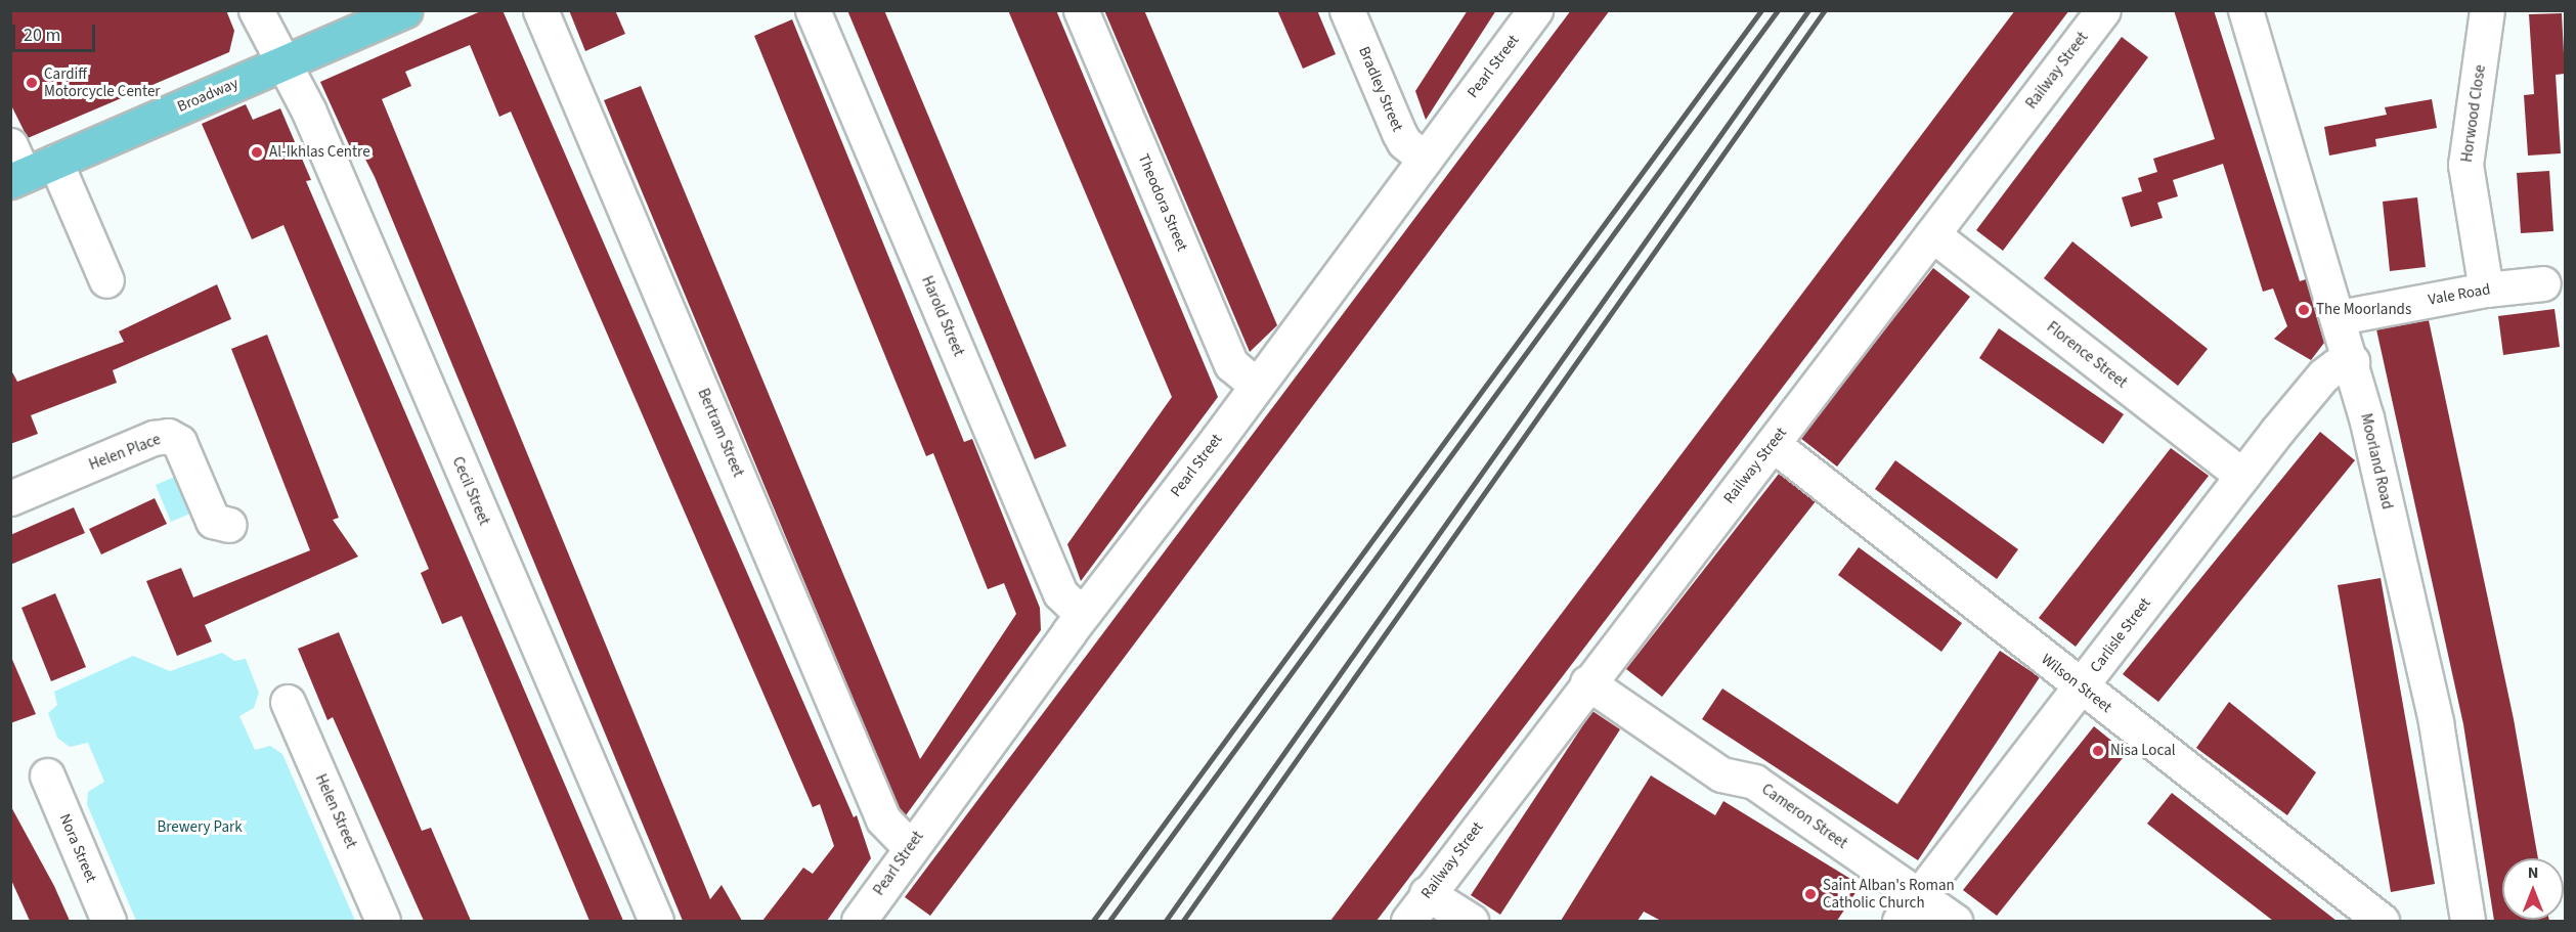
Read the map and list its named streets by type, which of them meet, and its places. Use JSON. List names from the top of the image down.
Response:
{
  "streets": {
    "main road": ["Broadway"],
    "street": [
      "Pearl Street",
      "Railway Street",
      "Bradley Street",
      "Horwood Close",
      "Theodora Street",
      "Vale Road",
      "Harold Street",
      "Florence Street",
      "Bertram Street",
      "Helen Place",
      "Moorland Road",
      "Cecil Street",
      "Carlisle Street",
      "Wilson Street",
      "Helen Street",
      "Cameron Street",
      "Nora Street"
    ]
  },
  "crossings": [
    ["Pearl Street", "Bradley Street"],
    ["Pearl Street", "Theodora Street"],
    ["Pearl Street", "Harold Street"],
    ["Pearl Street", "Bertram Street"],
    ["Railway Street", "Florence Street"],
    ["Railway Street", "Wilson Street"],
    ["Railway Street", "Cameron Street"],
    ["Broadway", "Cecil Street"],
    ["Horwood Close", "Vale Road"],
    ["Vale Road", "Moorland Road"],
    ["Florence Street", "Carlisle Street"],
    ["Moorland Road", "Carlisle Street"],
    ["Carlisle Street", "Wilson Street"],
    ["Carlisle Street", "Cameron Street"]
  ],
  "parks": ["Brewery Park"],
  "places": [
    "Cardiff Motorcycle Center",
    "Al-Ikhlas Centre",
    "The Moorlands",
    "Nisa Local",
    "Saint Alban's Roman Catholic Church"
  ],
  "scale_bar": "20 m",
  "north": "top"
}
